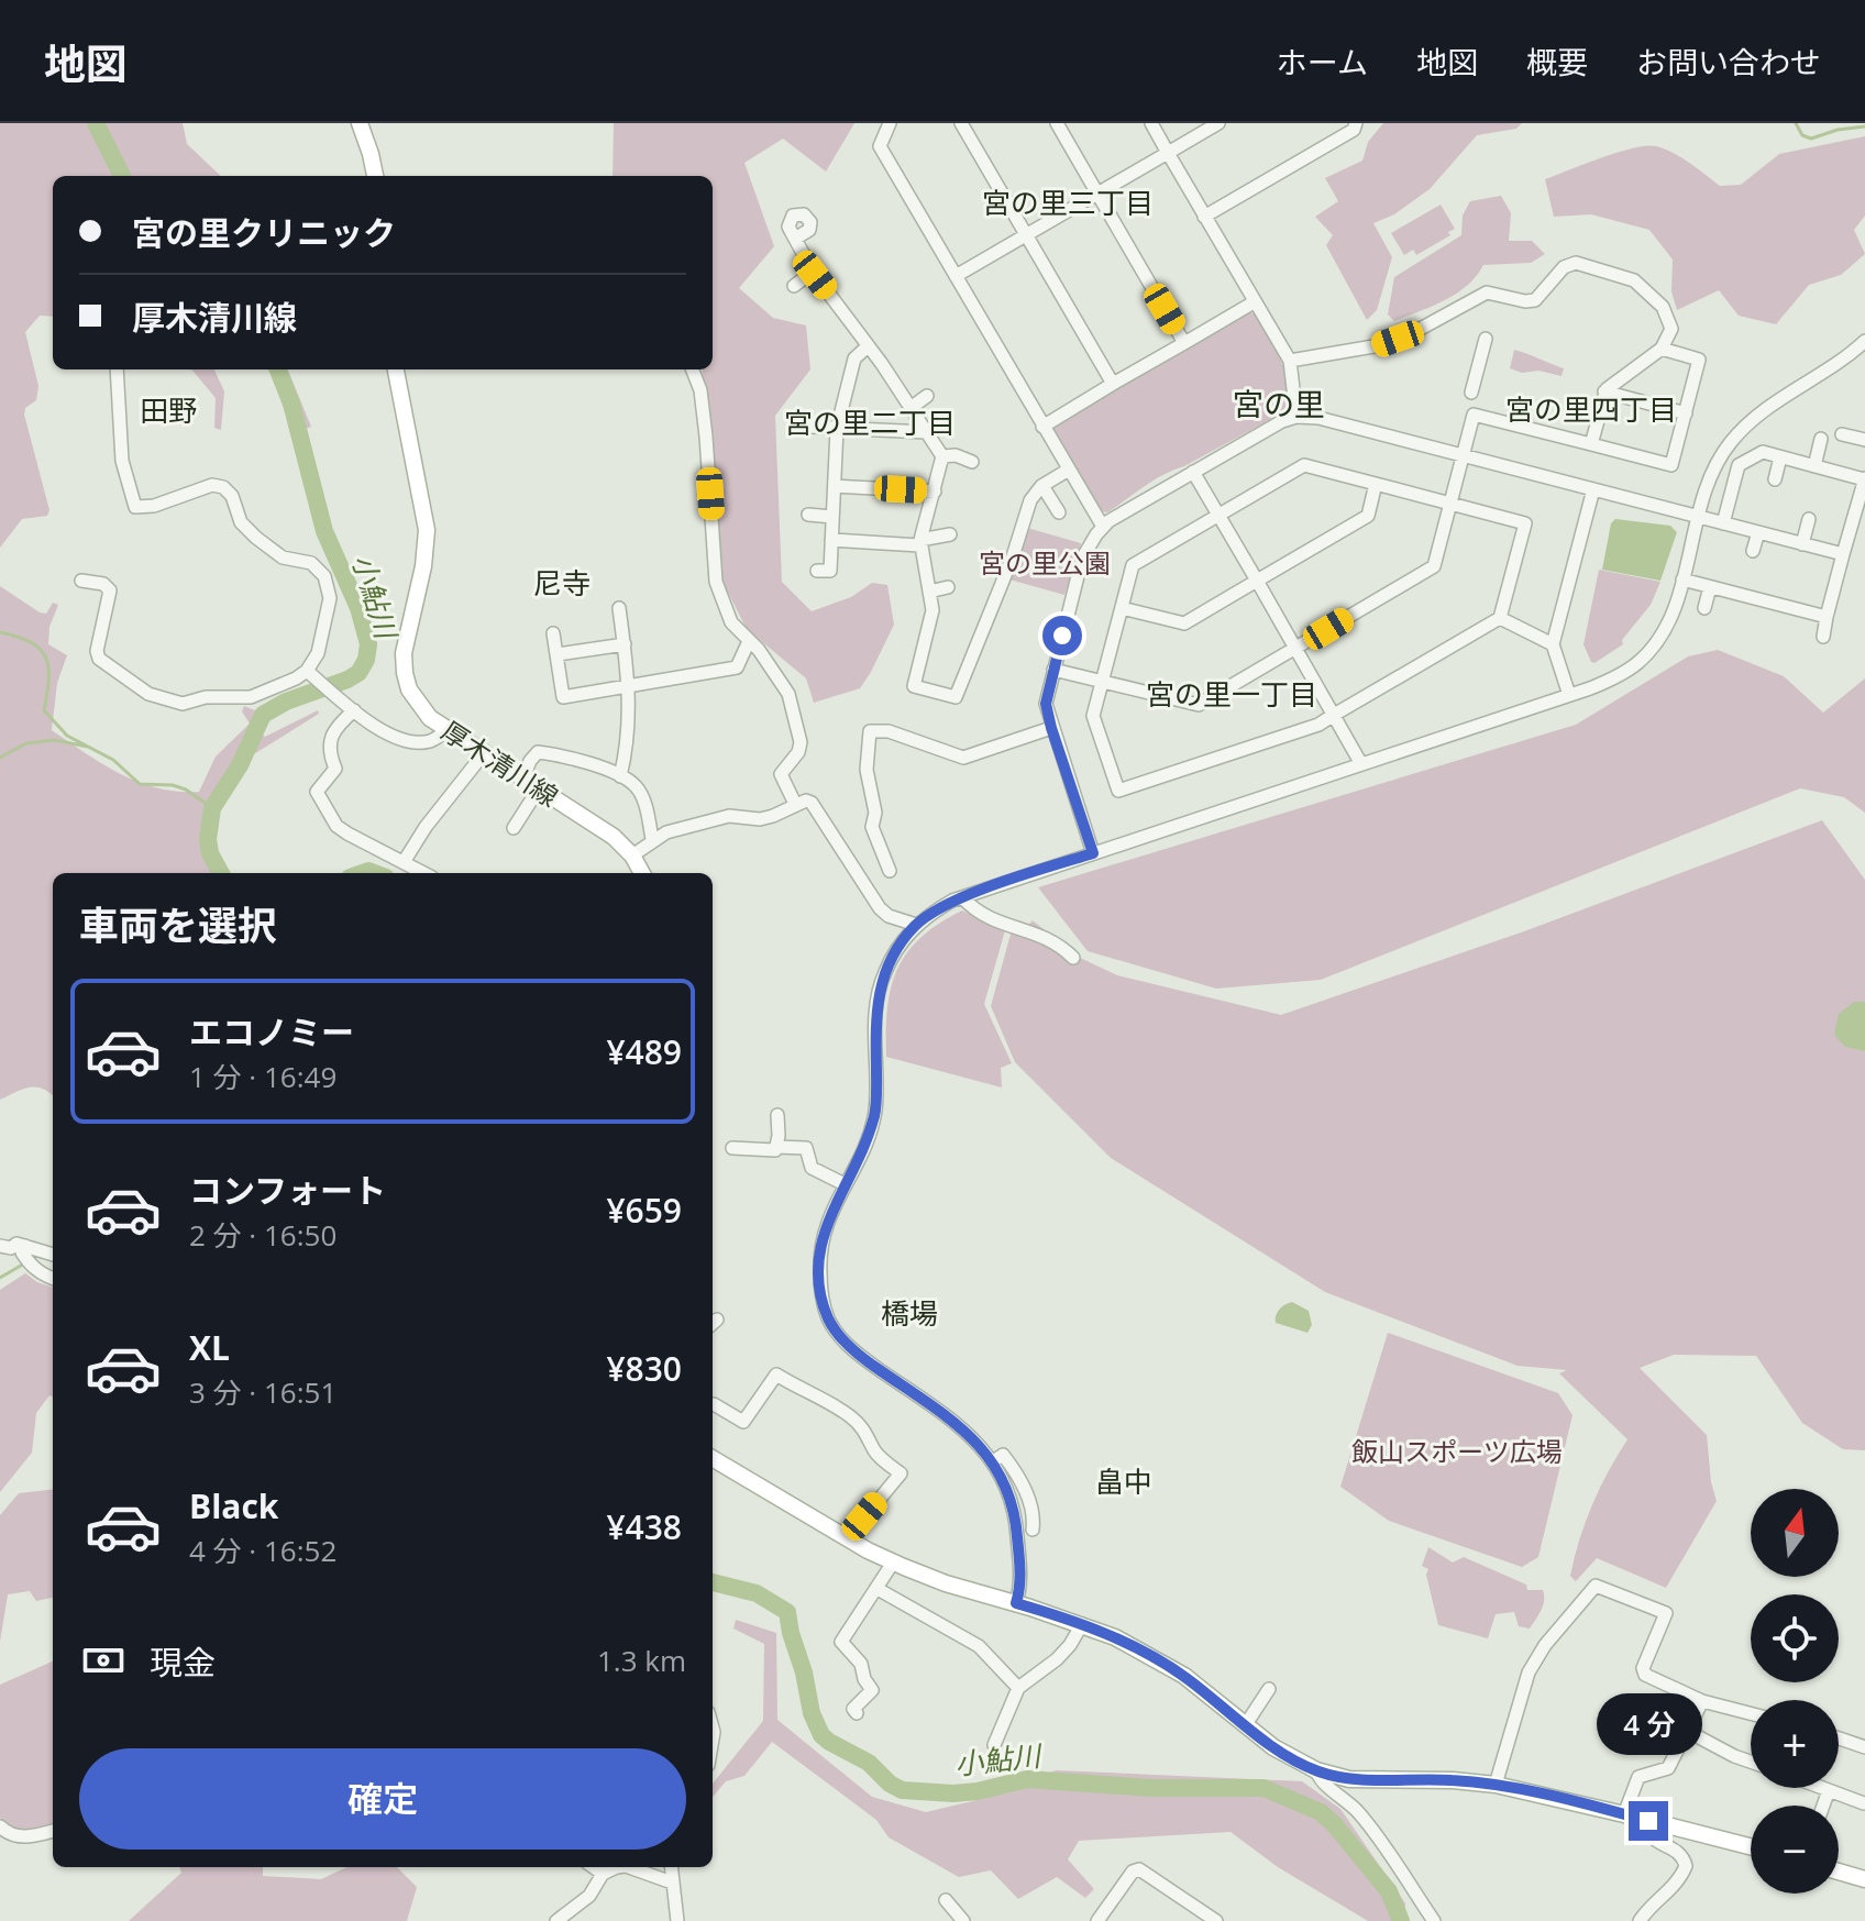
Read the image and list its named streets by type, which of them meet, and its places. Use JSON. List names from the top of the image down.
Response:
{
  "streets": {
    "main road": ["厚木清川線"]
  },
  "districts": [
    "宮の里三丁目",
    "宮の里",
    "宮の里四丁目",
    "田野",
    "宮の里二丁目",
    "尼寺",
    "宮の里一丁目",
    "橋場",
    "畠中"
  ],
  "water": ["小鮎川"],
  "parks": ["宮の里公園", "飯山スポーツ広場"],
  "north": "top",
  "page": {
    "header": "地図",
    "nav": [
      "ホーム",
      "地図",
      "概要",
      "お問い合わせ"
    ],
    "banner": ["宮の里クリニック", "厚木清川線"],
    "heading": "車両を選択",
    "list": [
      {
        "name": "エコノミー",
        "note": "1 分 · 16:49",
        "value": "¥489"
      },
      {
        "name": "コンフォート",
        "note": "2 分 · 16:50",
        "value": "¥659"
      },
      {
        "name": "XL",
        "note": "3 分 · 16:51",
        "value": "¥830"
      },
      {
        "name": "Black",
        "note": "4 分 · 16:52",
        "value": "¥438"
      }
    ],
    "map_buttons": ["+", "−"],
    "pay": ["現金", "1.3 km"],
    "bubble": "4 分",
    "buttons": "確定"
  }
}
